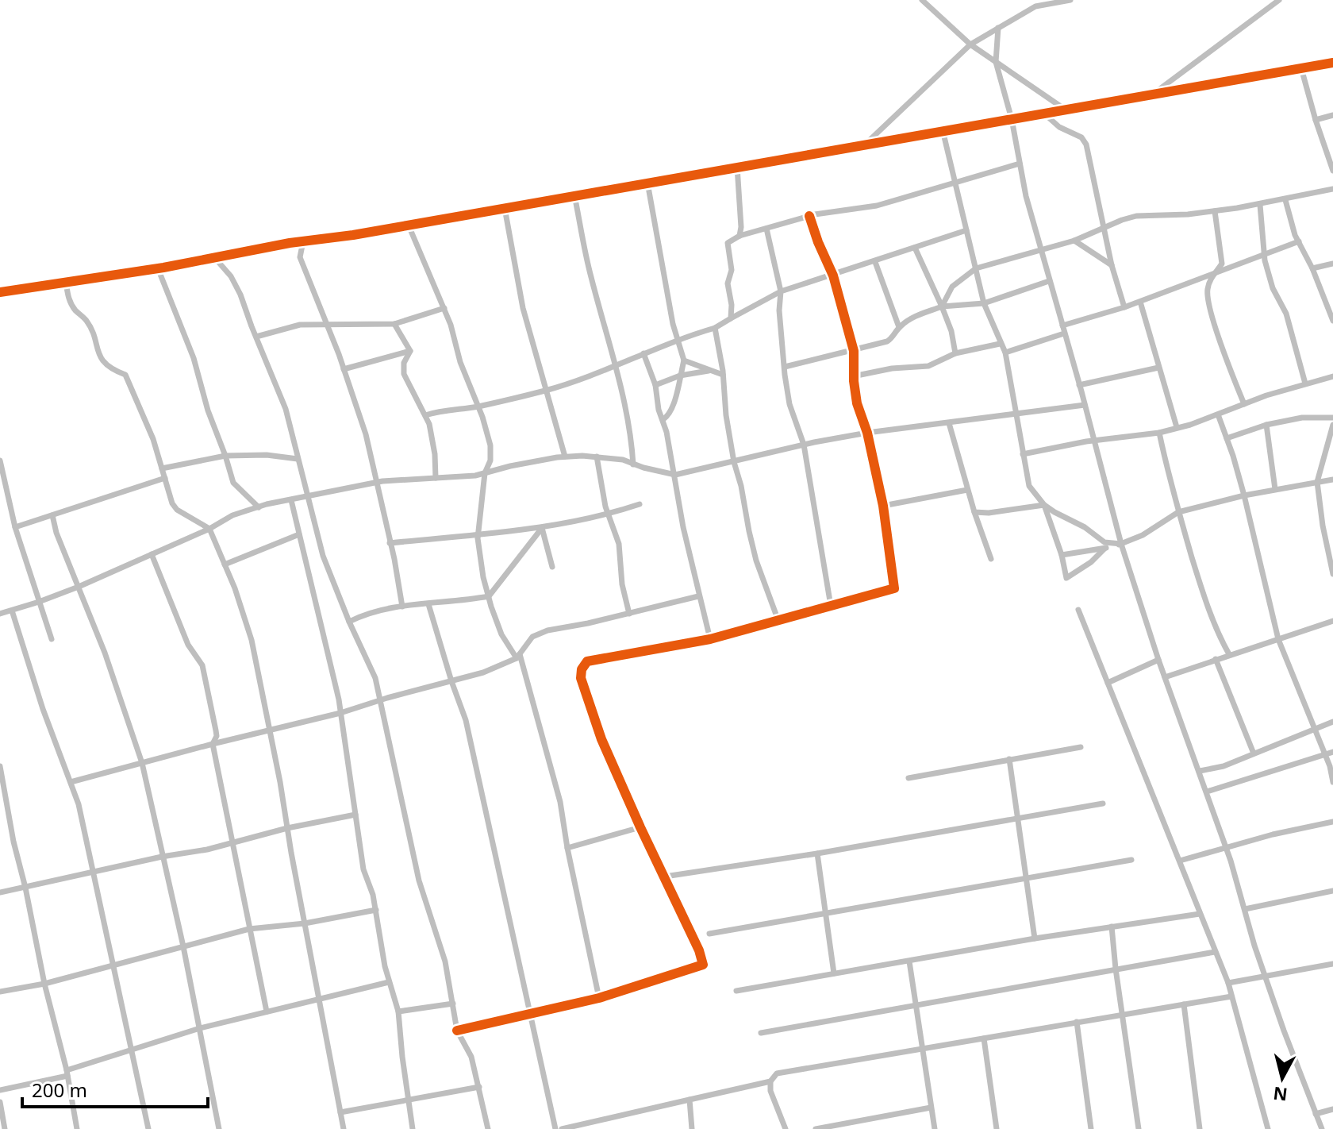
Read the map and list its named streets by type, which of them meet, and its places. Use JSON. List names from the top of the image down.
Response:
{
  "scale_bar": "200 m",
  "north": "bottom"
}
